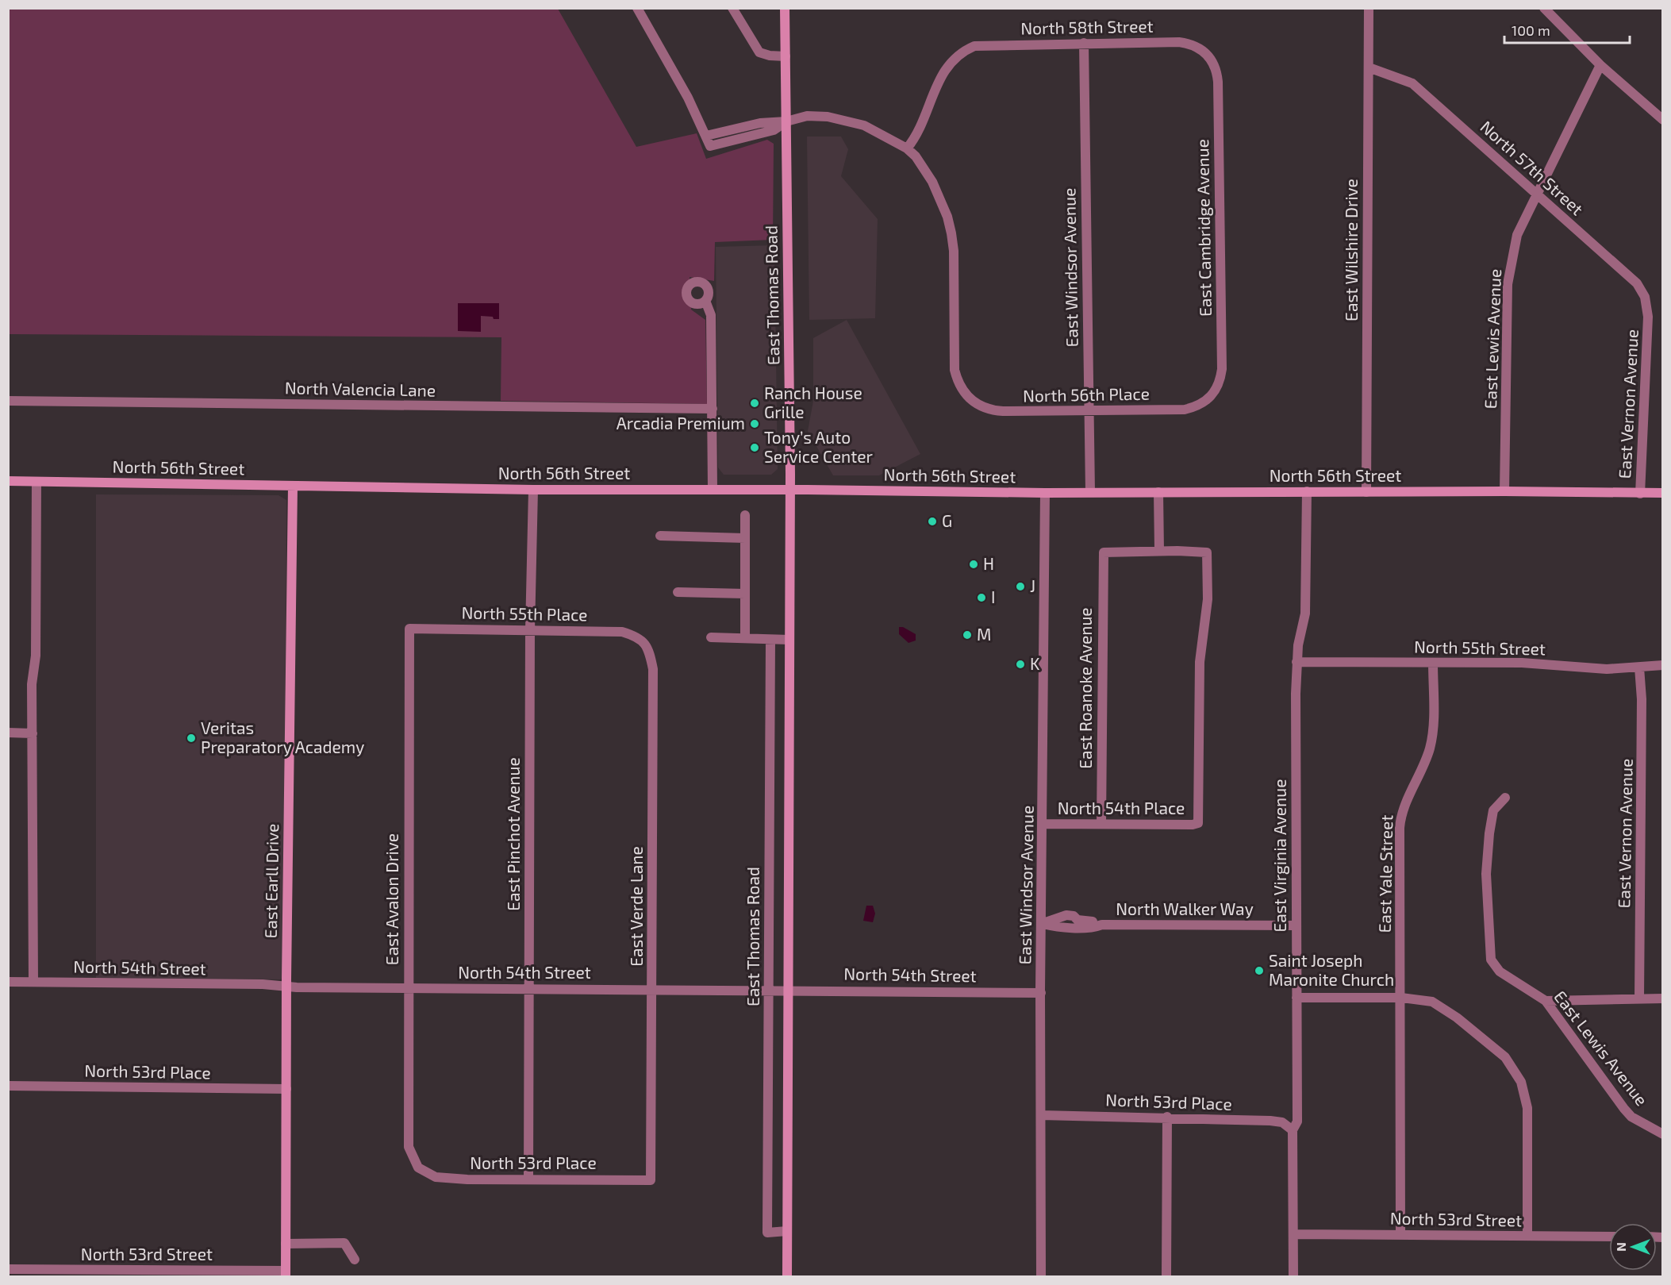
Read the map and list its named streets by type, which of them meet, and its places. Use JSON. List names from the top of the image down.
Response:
{
  "streets": {
    "main road": ["East Thomas Road", "North 56th Street", "East Earll Drive"],
    "street": [
      "North 58th Street",
      "North 57th Street",
      "East Cambridge Avenue",
      "East Wilshire Drive",
      "East Windsor Avenue",
      "East Lewis Avenue",
      "North Valencia Lane",
      "North 56th Place",
      "East Vernon Avenue",
      "North 55th Place",
      "North 55th Street",
      "East Roanoke Avenue",
      "North 54th Place",
      "East Pinchot Avenue",
      "East Virginia Avenue",
      "East Yale Street",
      "East Avalon Drive",
      "East Verde Lane",
      "North Walker Way",
      "North 54th Street",
      "North 53rd Place",
      "North 53rd Street"
    ]
  },
  "crossings": [
    ["North 58th Street", "East Cambridge Avenue"],
    ["North 58th Street", "East Windsor Avenue"],
    ["North 58th Street", "North 56th Place"],
    ["North 57th Street", "East Wilshire Drive"],
    ["North 57th Street", "East Lewis Avenue"],
    ["North 57th Street", "East Vernon Avenue"],
    ["East Cambridge Avenue", "North 56th Place"],
    ["East Wilshire Drive", "North 56th Street"],
    ["East Windsor Avenue", "North 56th Place"],
    ["East Windsor Avenue", "North 56th Street"],
    ["East Windsor Avenue", "North 54th Place"],
    ["East Windsor Avenue", "North Walker Way"],
    ["East Windsor Avenue", "North 54th Street"],
    ["East Windsor Avenue", "North 53rd Place"],
    ["East Thomas Road", "North 56th Street"],
    ["East Thomas Road", "North 54th Street"],
    ["East Lewis Avenue", "North 56th Street"],
    ["East Vernon Avenue", "North 56th Street"],
    ["East Vernon Avenue", "North 55th Street"],
    ["North 56th Street", "East Pinchot Avenue"],
    ["North 56th Street", "East Virginia Avenue"],
    ["North 56th Street", "East Earll Drive"],
    ["North 55th Place", "East Pinchot Avenue"],
    ["North 55th Place", "East Avalon Drive"],
    ["North 55th Place", "East Verde Lane"],
    ["North 55th Street", "East Virginia Avenue"],
    ["North 55th Street", "East Yale Street"],
    ["East Roanoke Avenue", "North 54th Place"],
    ["East Pinchot Avenue", "North 54th Street"],
    ["East Pinchot Avenue", "North 53rd Place"],
    ["East Virginia Avenue", "North Walker Way"],
    ["East Virginia Avenue", "North 53rd Place"],
    ["East Virginia Avenue", "North 53rd Street"],
    ["East Yale Street", "North 53rd Street"],
    ["East Earll Drive", "North 54th Street"],
    ["East Earll Drive", "North 53rd Place"],
    ["East Earll Drive", "North 53rd Street"],
    ["East Avalon Drive", "North 54th Street"],
    ["East Avalon Drive", "North 53rd Place"],
    ["East Verde Lane", "North 54th Street"],
    ["East Verde Lane", "North 53rd Place"]
  ],
  "places": [
    "Ranch House Grille",
    "Arcadia Premium",
    "Tony’s Auto Service Center",
    "G",
    "H",
    "J",
    "I",
    "M",
    "K",
    "Veritas Preparatory Academy",
    "Saint Joseph Maronite Church"
  ],
  "scale_bar": "100 m",
  "north": "left"
}
